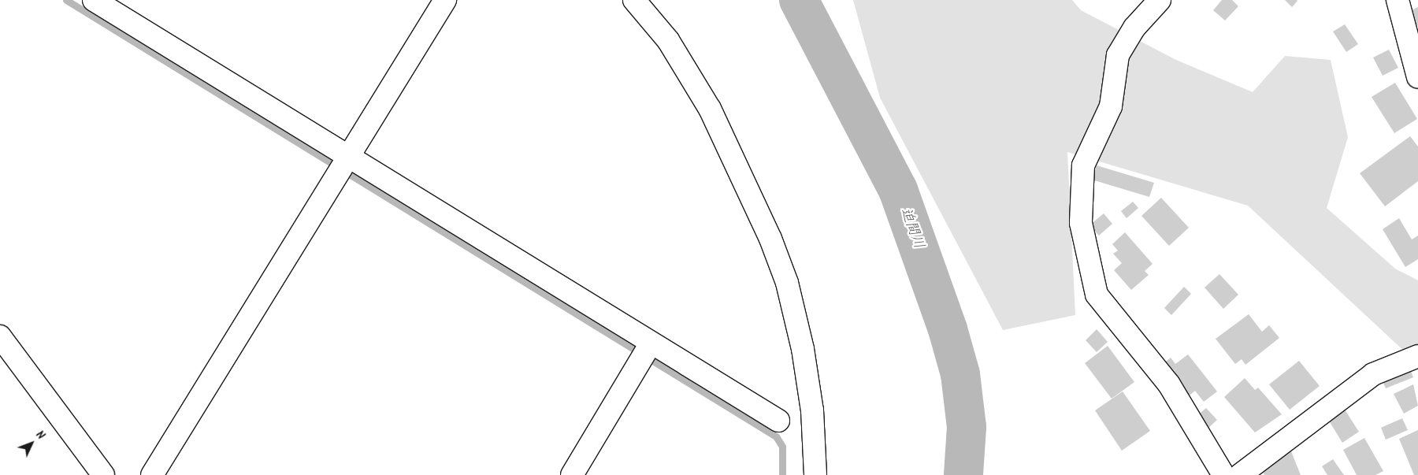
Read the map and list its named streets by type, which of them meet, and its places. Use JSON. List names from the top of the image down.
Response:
{
  "water": ["迫間川"],
  "north": "top right"
}
